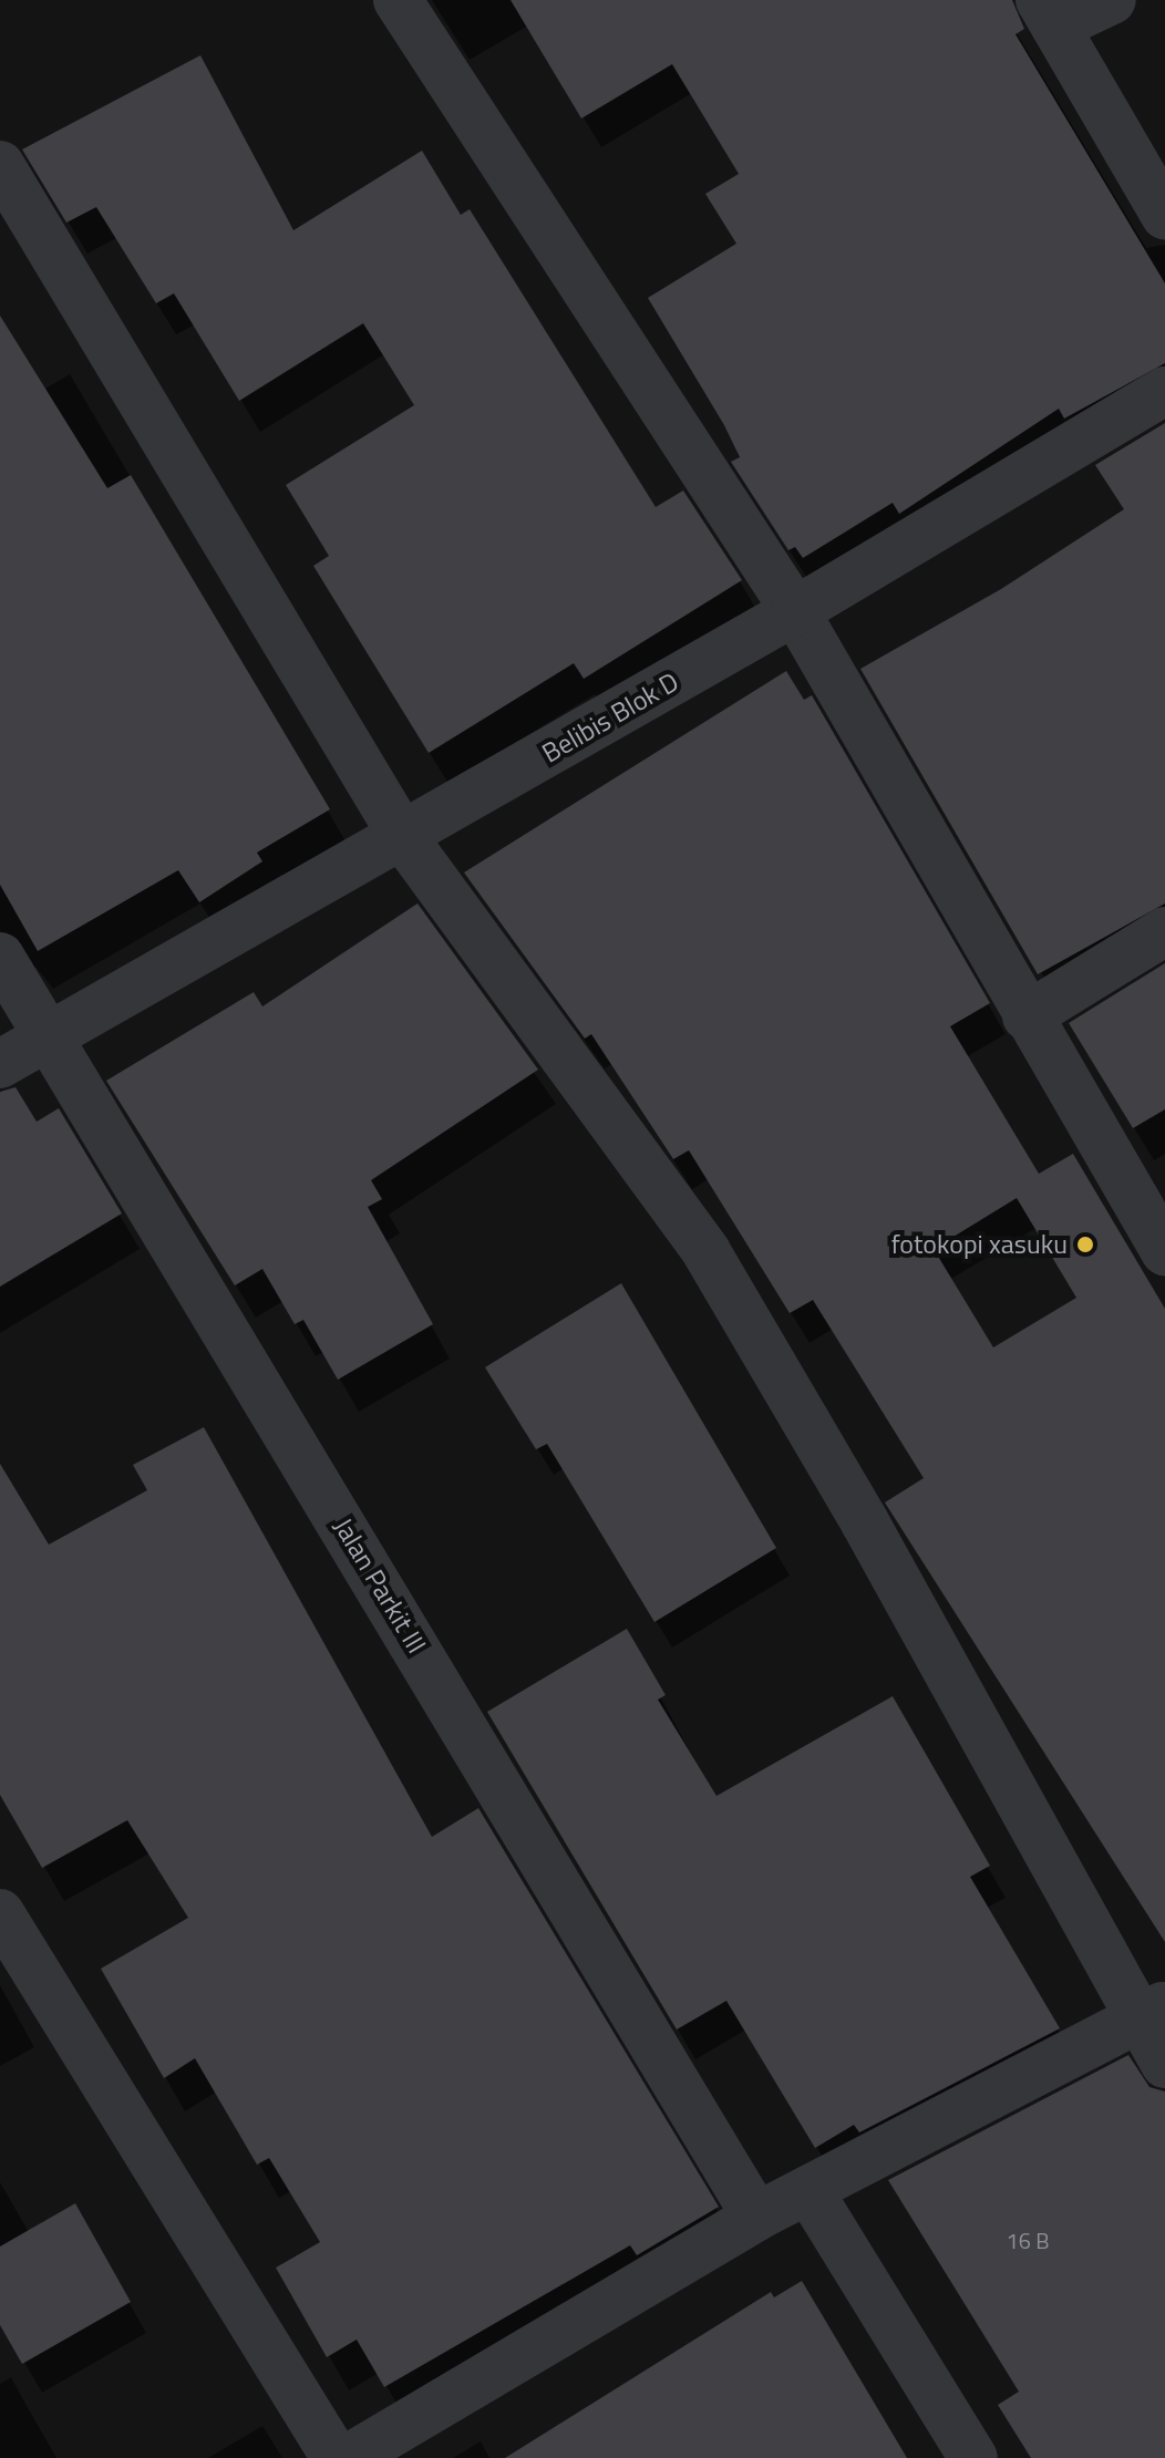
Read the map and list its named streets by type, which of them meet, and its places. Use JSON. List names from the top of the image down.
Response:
{
  "streets": {
    "street": ["Belibis Blok D", "Jalan Parkit III"]
  },
  "crossings": [
    ["Belibis Blok D", "Jalan Parkit III"]
  ],
  "places": ["fotokopi xasuku"],
  "house_numbers": ["16 B"]
}
